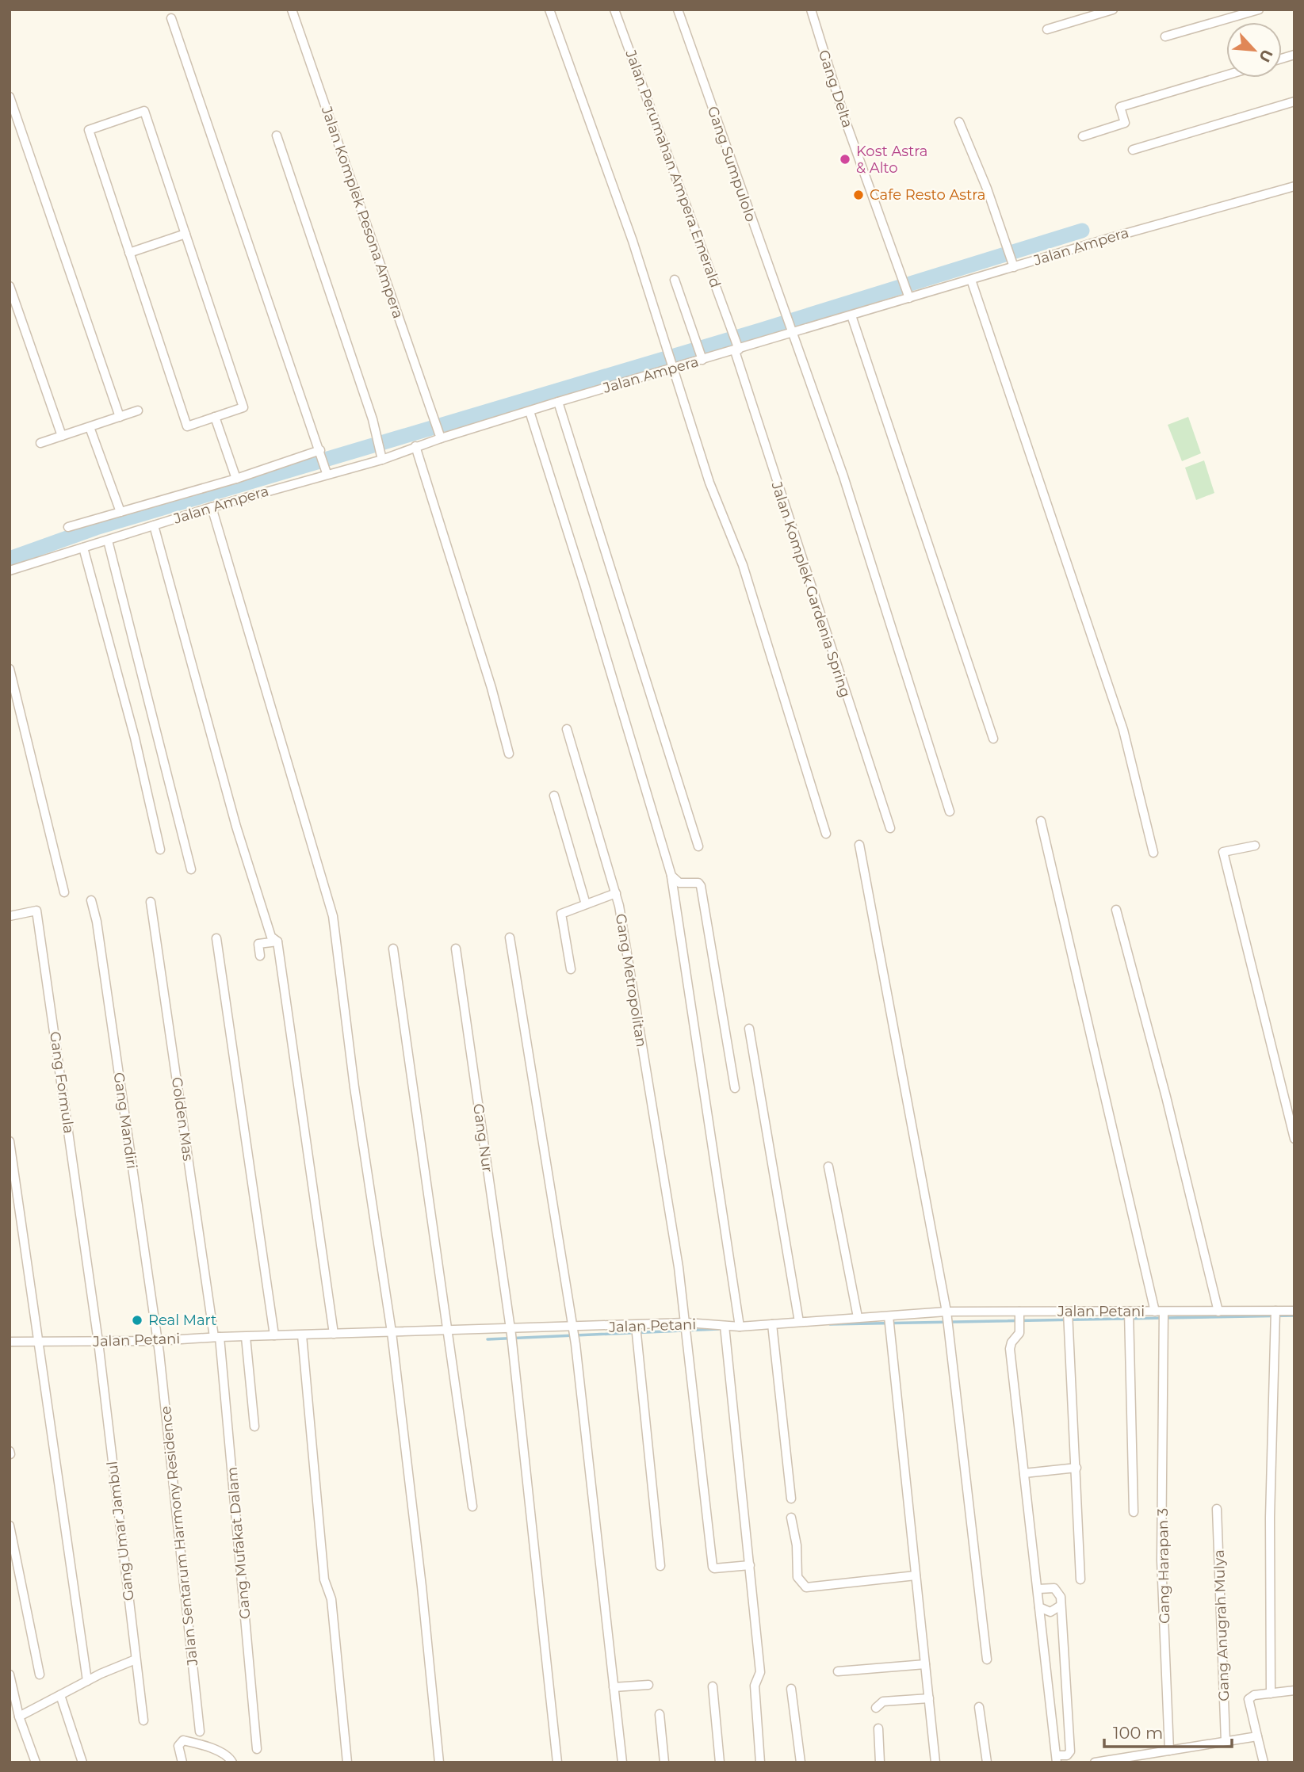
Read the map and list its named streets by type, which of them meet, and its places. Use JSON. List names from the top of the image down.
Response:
{
  "streets": {
    "street": [
      "Gang Delta",
      "Gang Sumpulolo",
      "Jalan Perumahan Ampera Emerald",
      "Jalan Komplek Pesona Ampera",
      "Jalan Ampera",
      "Jalan Komplek Gardenia Spring",
      "Gang Metropolitan",
      "Gang Formula",
      "Golden Mas",
      "Gang Mandiri",
      "Gang Nur",
      "Jalan Petani",
      "Gang Umar Jambul",
      "Jalan Sentarum Harmony Residence",
      "Gang Mufakat Dalam",
      "Gang Harapan 3",
      "Gang Anugrah Mulya"
    ]
  },
  "crossings": [
    ["Gang Delta", "Jalan Ampera"],
    ["Gang Sumpulolo", "Jalan Ampera"],
    ["Jalan Perumahan Ampera Emerald", "Jalan Ampera"],
    ["Jalan Perumahan Ampera Emerald", "Jalan Komplek Gardenia Spring"],
    ["Jalan Komplek Pesona Ampera", "Jalan Ampera"],
    ["Jalan Ampera", "Jalan Komplek Gardenia Spring"],
    ["Gang Metropolitan", "Jalan Petani"],
    ["Gang Formula", "Jalan Petani"],
    ["Gang Formula", "Gang Umar Jambul"],
    ["Golden Mas", "Jalan Petani"],
    ["Golden Mas", "Gang Mufakat Dalam"],
    ["Gang Mandiri", "Jalan Petani"],
    ["Gang Mandiri", "Jalan Sentarum Harmony Residence"],
    ["Gang Nur", "Jalan Petani"],
    ["Jalan Petani", "Gang Umar Jambul"],
    ["Jalan Petani", "Jalan Sentarum Harmony Residence"],
    ["Jalan Petani", "Gang Mufakat Dalam"],
    ["Jalan Petani", "Gang Harapan 3"]
  ],
  "places": ["Kost Astra & Alto", "Cafe Resto Astra", "Real Mart"],
  "scale_bar": "100 m",
  "north": "bottom right"
}
